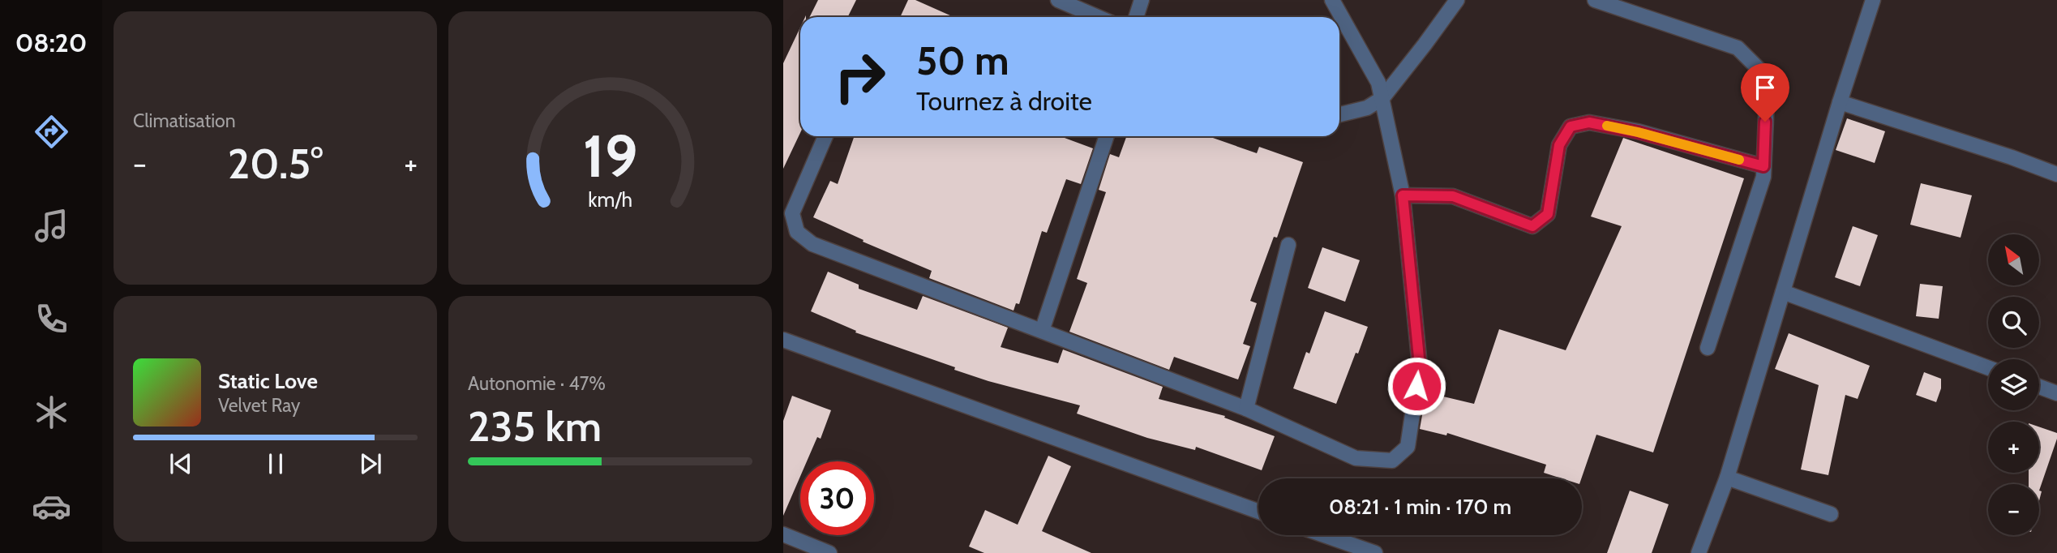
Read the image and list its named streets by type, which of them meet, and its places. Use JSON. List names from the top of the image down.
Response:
{
  "north": "top left",
  "page": {
    "tabs": "08:20",
    "tile": [
      "Climatisation",
      ["Autonomie · 47%", "235 km"]
    ],
    "turn": ["50 m", "Tournez à droite"],
    "heat": ["−", "20.5°", "+"],
    "map_buttons": ["+", "−"],
    "song": ["Static Love", "Velvet Ray"],
    "limit": "30",
    "trip": "08:21 · 1 min · 170 m",
    "gauge": ["19", "km/h"]
  }
}
